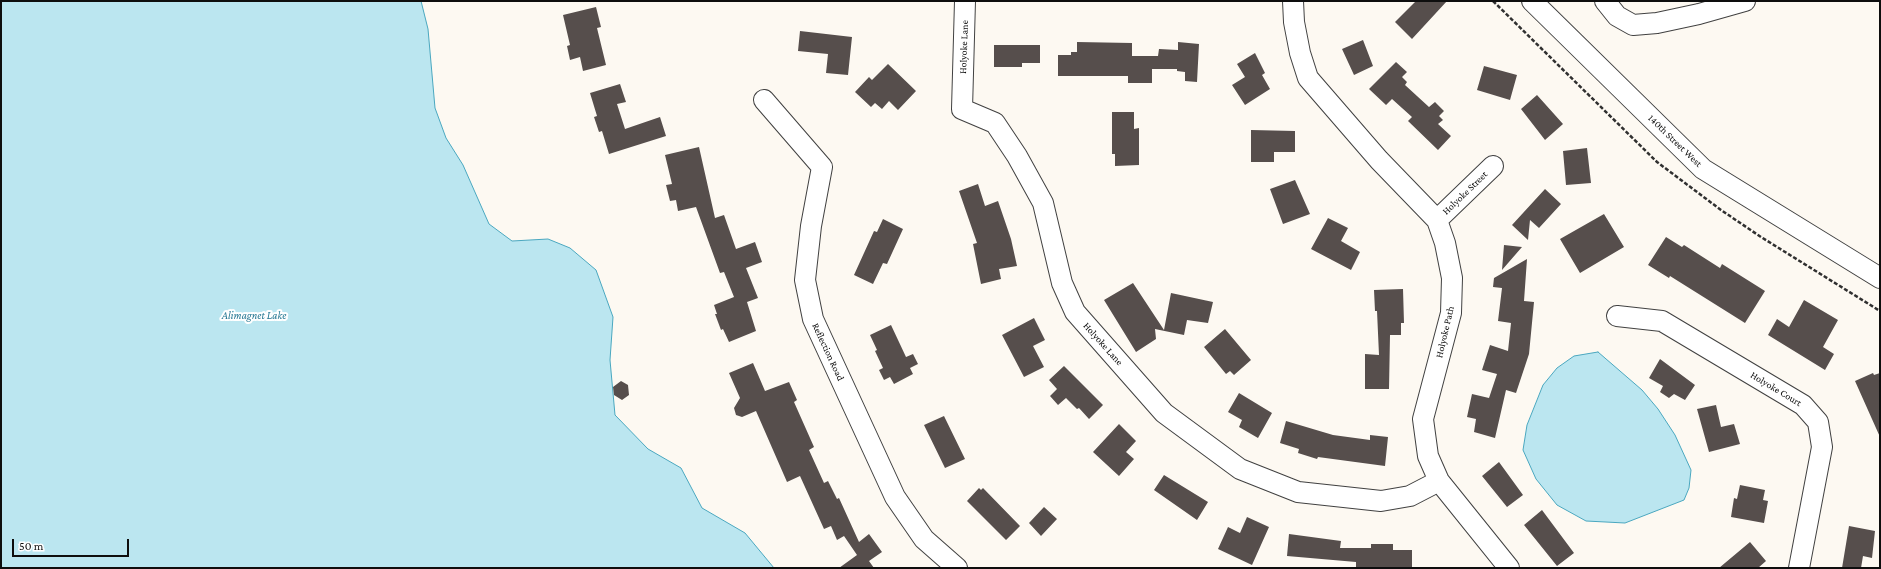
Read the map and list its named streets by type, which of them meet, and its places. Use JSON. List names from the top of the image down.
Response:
{
  "streets": {
    "street": [
      "Holyoke Lane",
      "140th Street West",
      "Holyoke Street",
      "Holyoke Path",
      "Reflection Road",
      "Holyoke Court"
    ]
  },
  "crossings": [
    ["Holyoke Lane", "Holyoke Path"],
    ["Holyoke Street", "Holyoke Path"]
  ],
  "water": ["Alimagnet Lake"],
  "scale_bar": "50 m"
}
